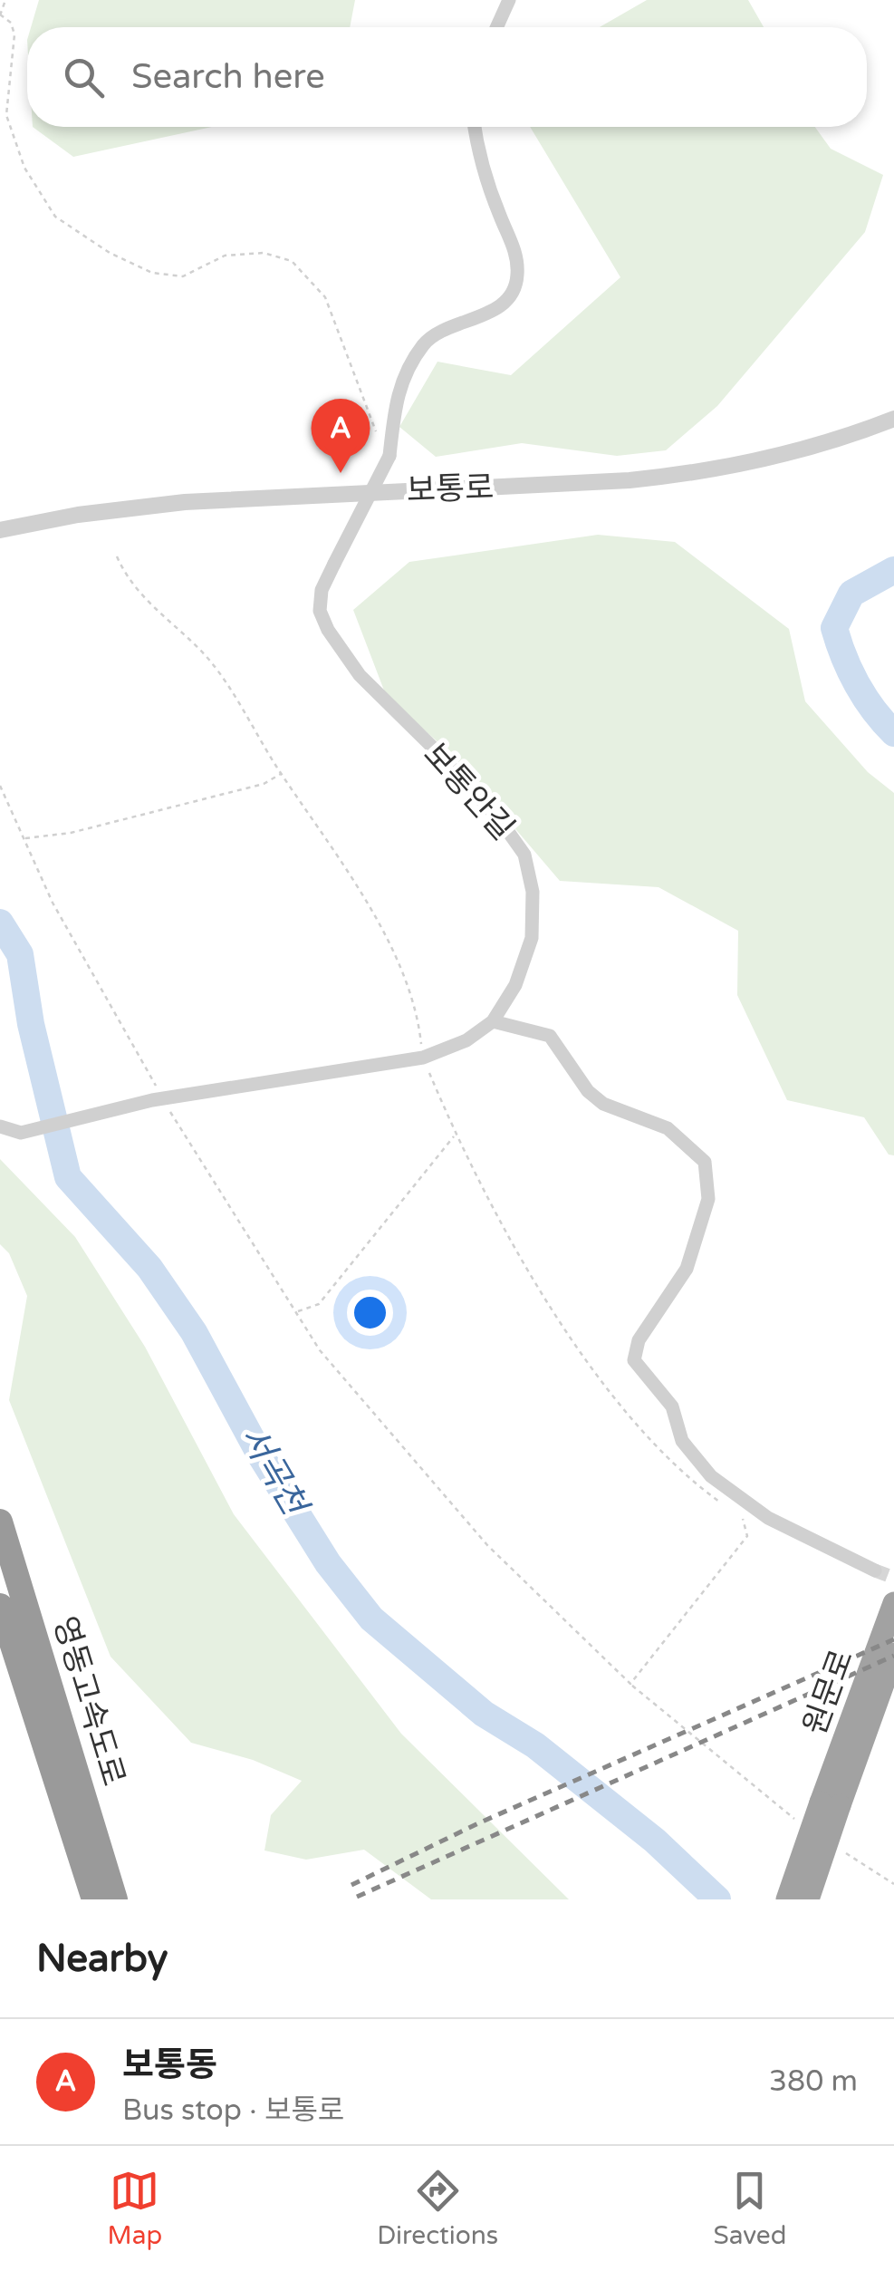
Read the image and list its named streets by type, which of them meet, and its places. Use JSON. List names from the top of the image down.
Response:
{
  "streets": {
    "highway": ["원문로", "영동고속도로"],
    "street": ["보통로", "보통안길"]
  },
  "water": ["서곡천"],
  "page": {
    "search": "Search here",
    "pins": "A",
    "heading": "Nearby",
    "list": [
      {
        "mark": "A",
        "name": "보통동",
        "note": "Bus stop · 보통로",
        "value": "380 m"
      }
    ],
    "nav": ["Map", "Directions", "Saved"]
  }
}
